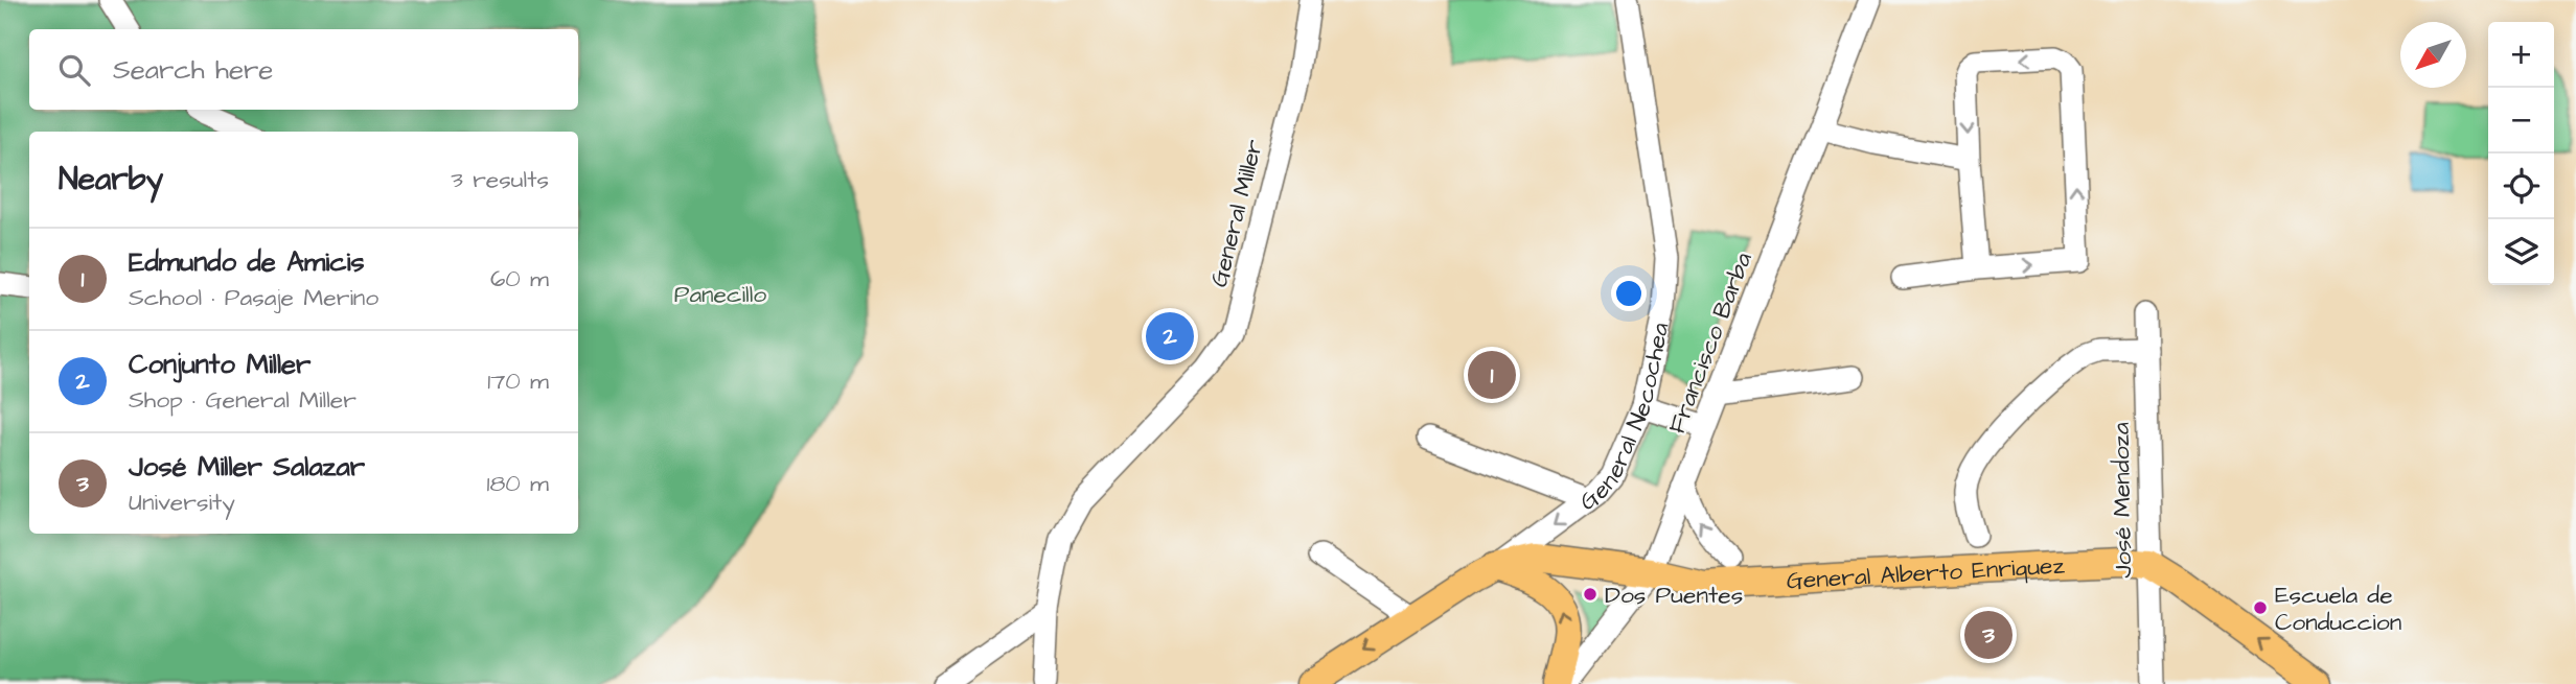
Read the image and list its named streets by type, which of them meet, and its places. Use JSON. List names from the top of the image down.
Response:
{
  "streets": {
    "main road": ["General Necochea", "General Alberto Enriquez"],
    "street": ["General Miller", "Francisco Barba", "José Mendoza"]
  },
  "crossings": [
    ["Francisco Barba", "General Alberto Enriquez"],
    ["General Necochea", "General Alberto Enriquez"],
    ["José Mendoza", "General Alberto Enriquez"]
  ],
  "parks": ["Panecillo"],
  "places": ["Dos Puentes", "Escuela de Conduccion"],
  "north": "bottom left",
  "page": {
    "map_buttons": ["+", "−"],
    "search": "Search here",
    "heading": ["Nearby", "3 results"],
    "list": [
      {
        "mark": "1",
        "name": "Edmundo de Amicis",
        "note": "School · Pasaje Merino",
        "value": "60 m"
      },
      {
        "mark": "2",
        "name": "Conjunto Miller",
        "note": "Shop · General Miller",
        "value": "170 m"
      },
      {
        "mark": "3",
        "name": "José Miller Salazar",
        "note": "University",
        "value": "180 m"
      }
    ],
    "pins": ["2", "1", "3"]
  }
}
